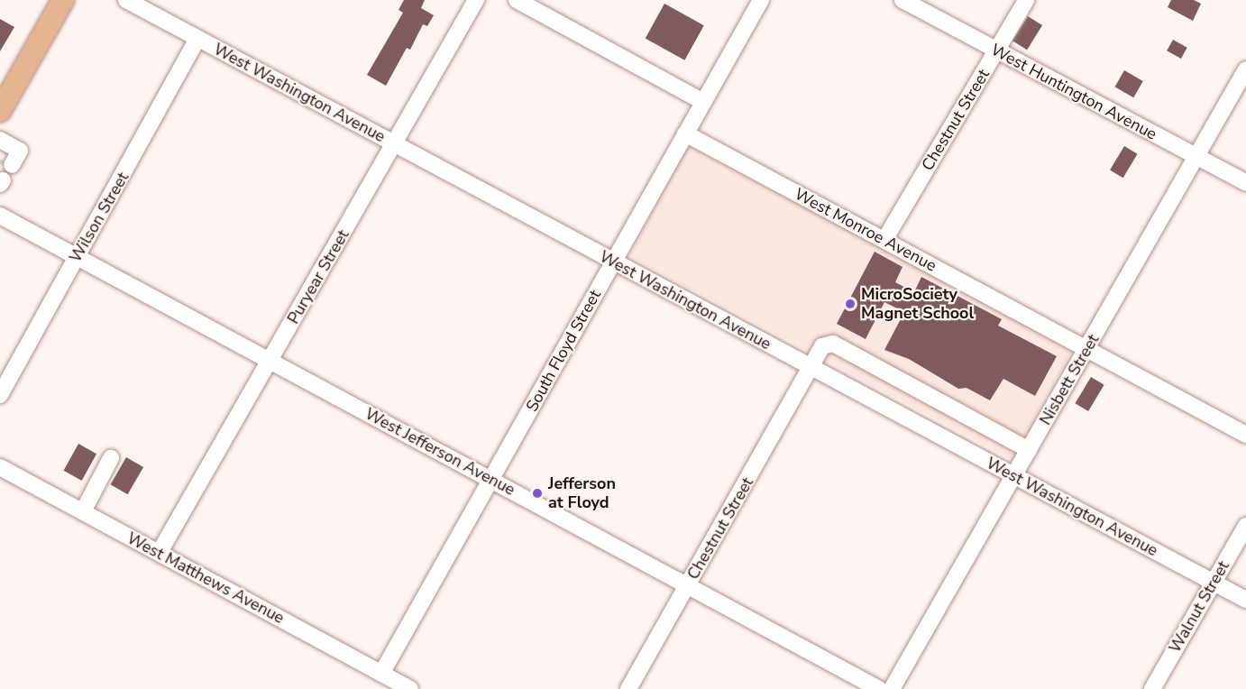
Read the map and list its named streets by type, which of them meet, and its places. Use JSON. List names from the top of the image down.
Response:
{
  "streets": {
    "street": [
      "West Huntington Avenue",
      "West Washington Avenue",
      "Chestnut Street",
      "Wilson Street",
      "West Monroe Avenue",
      "Puryear Street",
      "South Floyd Street",
      "Nisbett Street",
      "West Jefferson Avenue",
      "West Matthews Avenue",
      "Walnut Street"
    ]
  },
  "crossings": [
    ["West Huntington Avenue", "Chestnut Street"],
    ["West Huntington Avenue", "Nisbett Street"],
    ["West Washington Avenue", "Chestnut Street"],
    ["West Washington Avenue", "Wilson Street"],
    ["West Washington Avenue", "Puryear Street"],
    ["West Washington Avenue", "South Floyd Street"],
    ["West Washington Avenue", "Nisbett Street"],
    ["West Washington Avenue", "Walnut Street"],
    ["Chestnut Street", "West Monroe Avenue"],
    ["Chestnut Street", "Nisbett Street"],
    ["Chestnut Street", "West Jefferson Avenue"],
    ["Wilson Street", "West Jefferson Avenue"],
    ["West Monroe Avenue", "South Floyd Street"],
    ["West Monroe Avenue", "Nisbett Street"],
    ["Puryear Street", "West Jefferson Avenue"],
    ["Puryear Street", "West Matthews Avenue"],
    ["South Floyd Street", "West Jefferson Avenue"],
    ["South Floyd Street", "West Matthews Avenue"]
  ],
  "places": ["MicroSociety Magnet School", "Jefferson at Floyd"]
}
